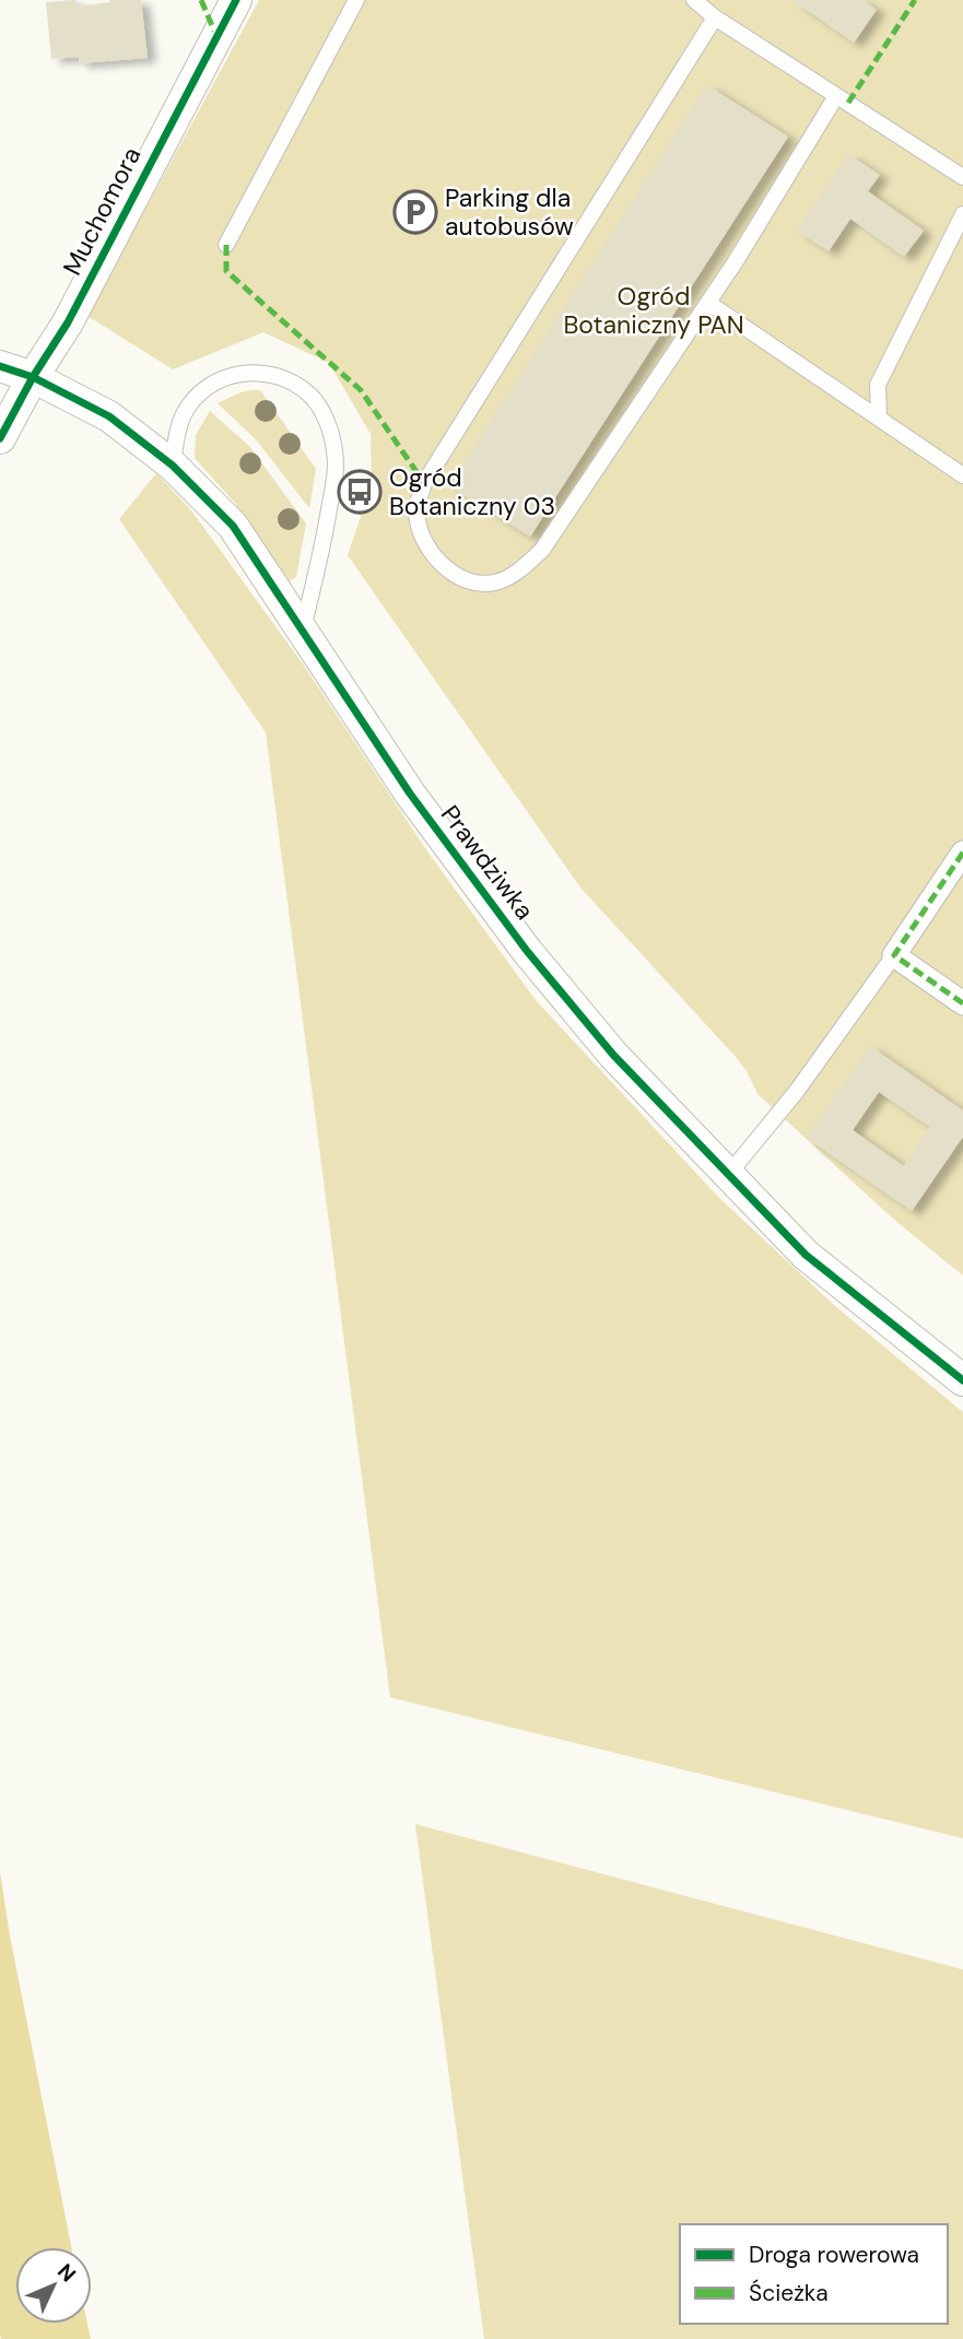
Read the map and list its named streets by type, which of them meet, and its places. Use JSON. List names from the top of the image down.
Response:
{
  "streets": {
    "street": ["Muchomora", "Prawdziwka"]
  },
  "crossings": [
    ["Muchomora", "Prawdziwka"]
  ],
  "parks": ["Ogród Botaniczny PAN"],
  "places": {
    "parking": ["Parking dla autobusów"],
    "bus stop": ["Ogród Botaniczny 03"]
  },
  "legend": ["Droga rowerowa", "Ścieżka"],
  "north": "top right"
}
